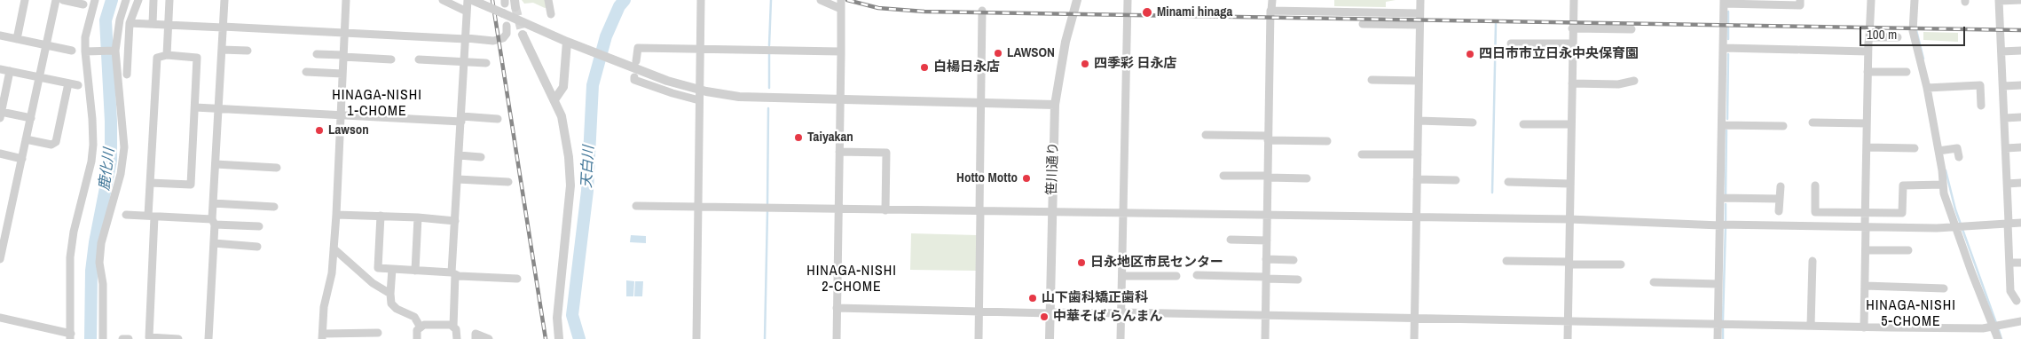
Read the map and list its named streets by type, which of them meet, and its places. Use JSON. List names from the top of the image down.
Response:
{
  "streets": {
    "street": ["笹川通り"]
  },
  "districts": ["HINAGA-NISHI 1-CHOME", "HINAGA-NISHI 2-CHOME", "HINAGA-NISHI 5-CHOME"],
  "water": ["天白川", "鹿化川"],
  "places": [
    "Minami hinaga",
    "LAWSON",
    "四日市市立日永中央保育園",
    "四季彩 日永店",
    "白楊日永店",
    "Lawson",
    "Taiyakan",
    "Hotto Motto",
    "日永地区市民センター",
    "山下歯科矯正歯科",
    "中華そば らんまん"
  ],
  "scale_bar": "100 m"
}
